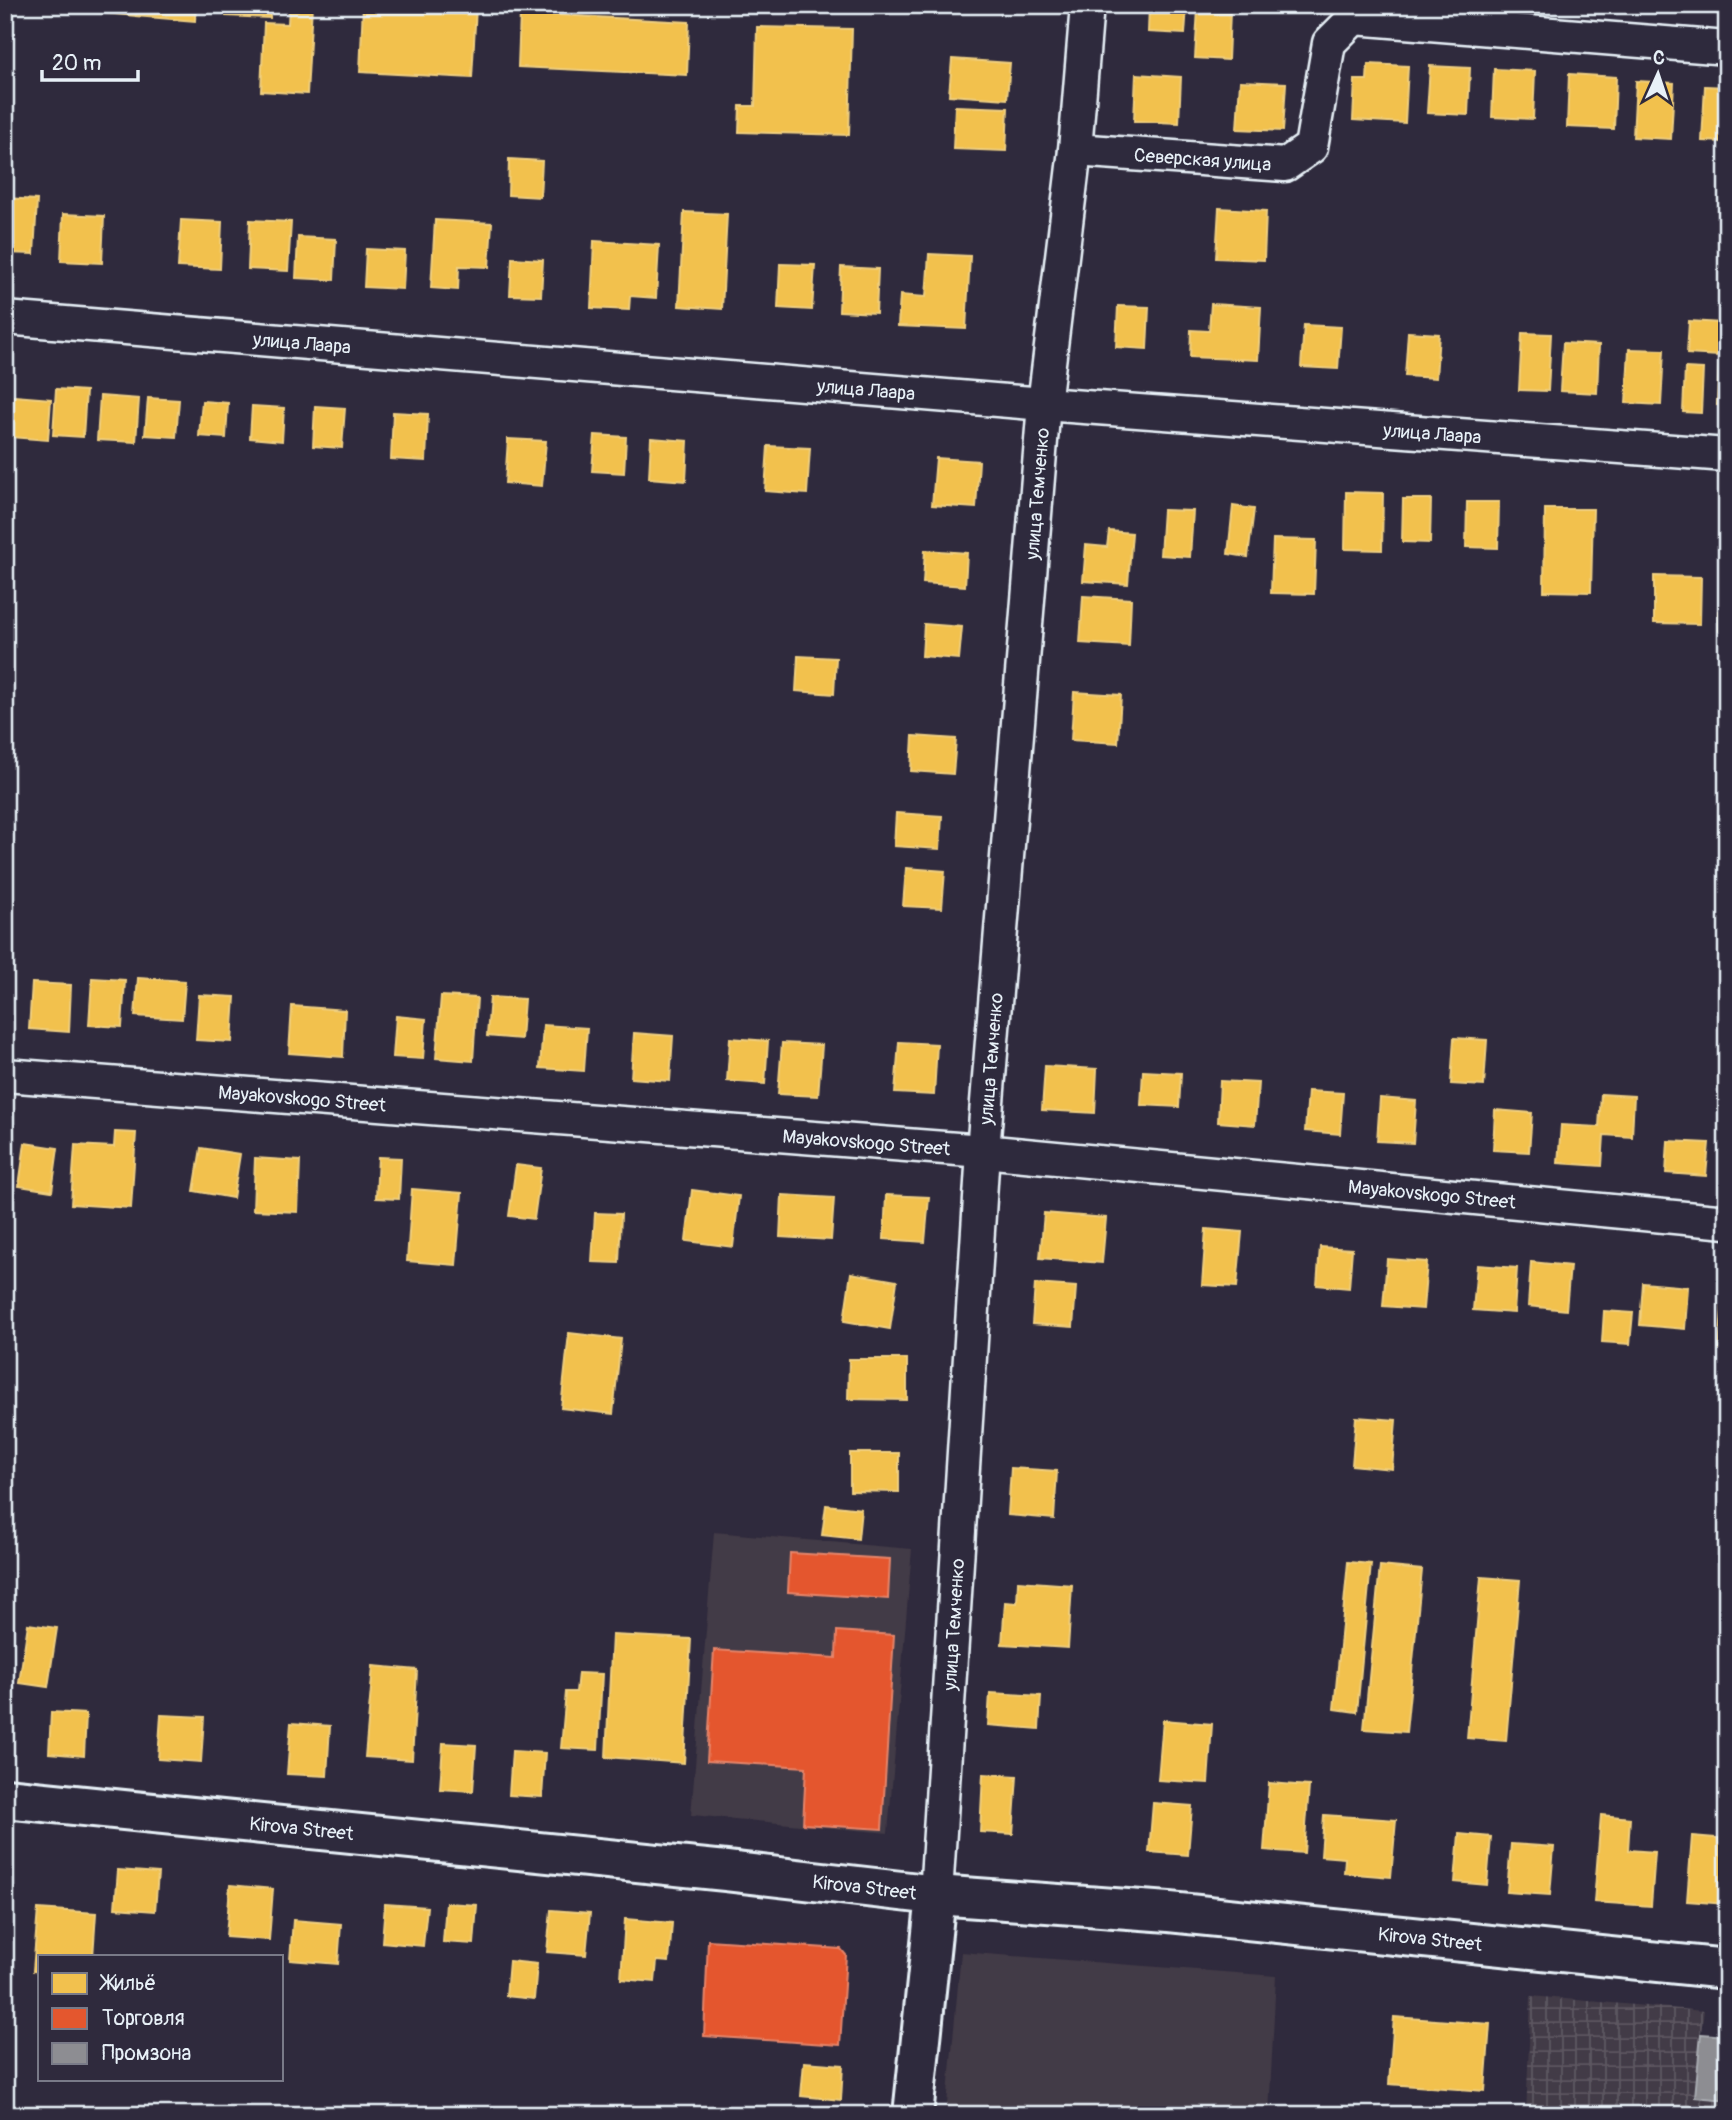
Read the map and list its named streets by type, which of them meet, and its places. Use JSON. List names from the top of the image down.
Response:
{
  "streets": {
    "main road": ["улица Темченко", "Kirova Street"],
    "street": ["Северская улица", "улица Лаара", "Mayakovskogo Street"]
  },
  "crossings": [
    ["Северская улица", "улица Темченко"],
    ["улица Лаара", "улица Темченко"],
    ["улица Темченко", "Mayakovskogo Street"],
    ["улица Темченко", "Kirova Street"]
  ],
  "legend": ["Жильё", "Торговля", "Промзона"],
  "scale_bar": "20 m",
  "north": "top"
}
